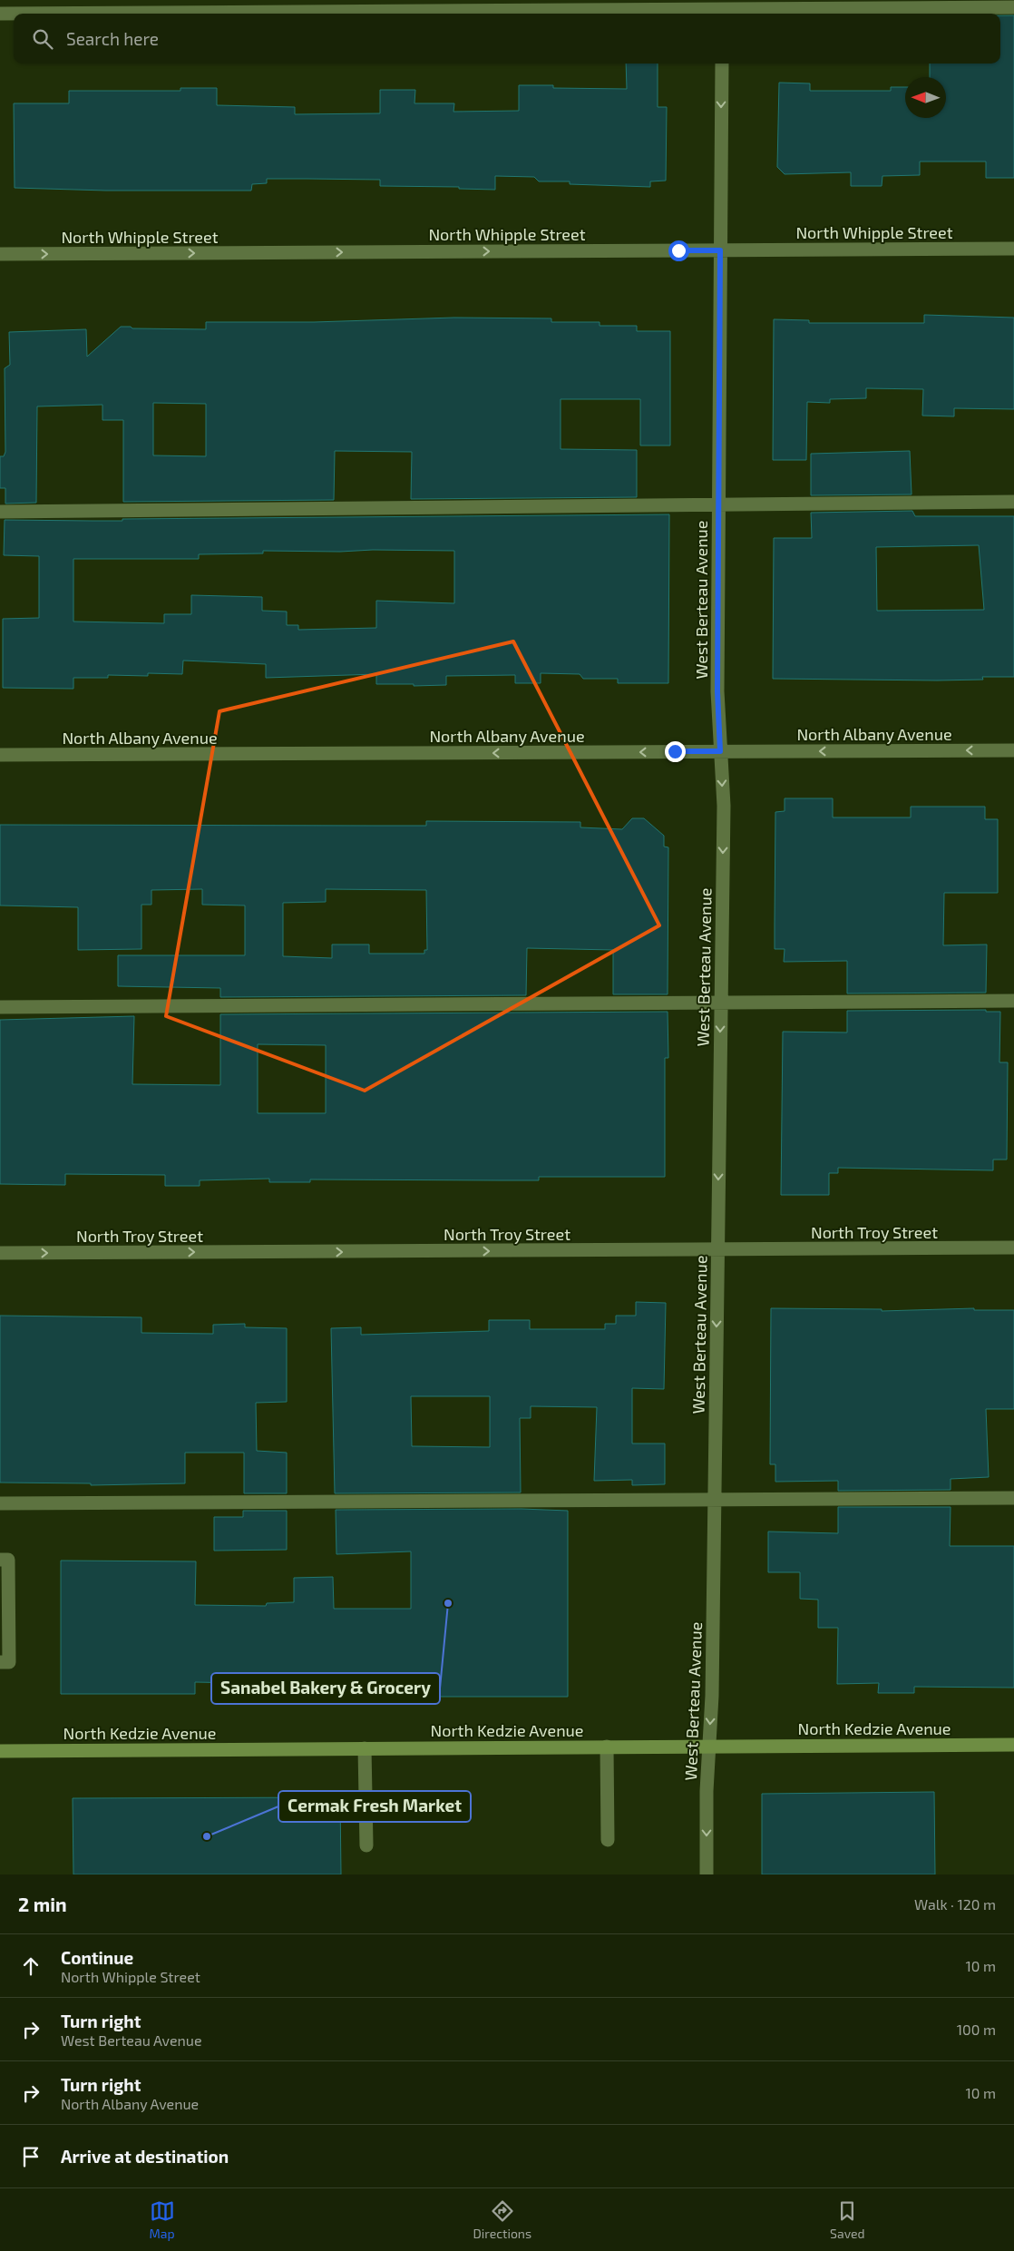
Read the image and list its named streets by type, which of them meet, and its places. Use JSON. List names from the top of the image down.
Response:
{
  "streets": {
    "main road": ["North Kedzie Avenue"],
    "street": [
      "North Whipple Street",
      "West Berteau Avenue",
      "North Albany Avenue",
      "North Troy Street"
    ]
  },
  "crossings": [
    ["North Whipple Street", "West Berteau Avenue"],
    ["West Berteau Avenue", "North Albany Avenue"],
    ["West Berteau Avenue", "North Troy Street"],
    ["West Berteau Avenue", "North Kedzie Avenue"]
  ],
  "one_way": [
    "North Whipple Street",
    "West Berteau Avenue",
    "North Albany Avenue",
    "North Troy Street"
  ],
  "places": ["Sanabel Bakery & Grocery", "Cermak Fresh Market"],
  "north": "left",
  "page": {
    "search": "Search here",
    "heading": ["2 min", "Walk · 120 m"],
    "list": [
      ["Continue", "North Whipple Street", "10 m"],
      ["Turn right", "West Berteau Avenue", "100 m"],
      ["Turn right", "North Albany Avenue", "10 m"],
      "Arrive at destination"
    ],
    "nav": ["Map", "Directions", "Saved"]
  }
}
